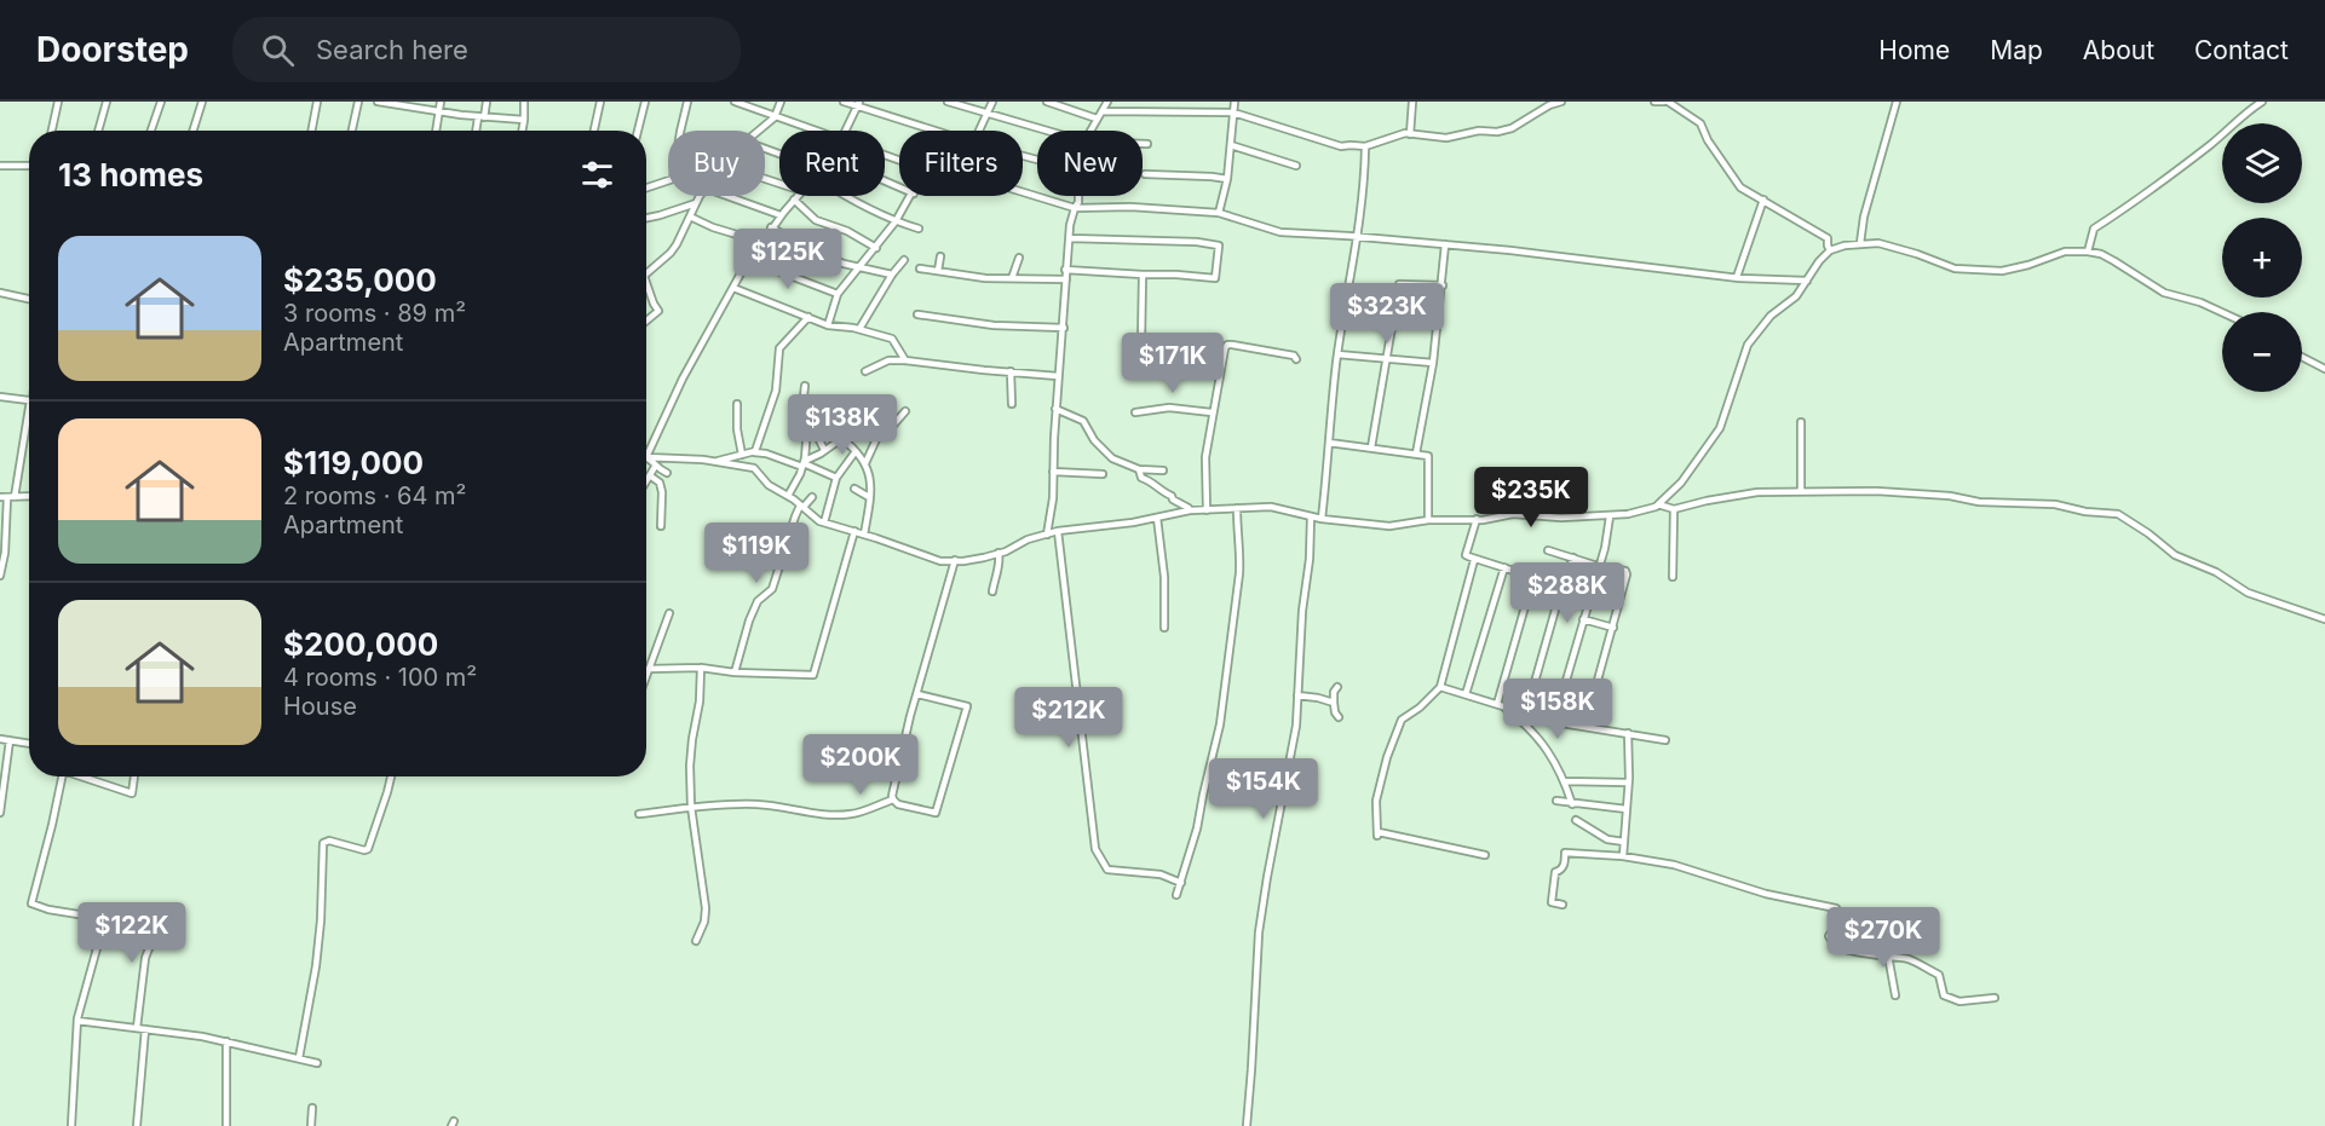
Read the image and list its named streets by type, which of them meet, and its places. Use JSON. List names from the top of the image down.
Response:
{
  "page": {
    "header": "Doorstep",
    "search": "Search here",
    "nav": [
      "Home",
      "Map",
      "About",
      "Contact"
    ],
    "map_buttons": ["+", "−"],
    "chip": [
      "Buy",
      "Rent",
      "Filters",
      "New"
    ],
    "heading": "13 homes",
    "list": [
      {
        "name": "$235,000",
        "note": "3 rooms · 89 m² · Apartment"
      },
      {
        "name": "$119,000",
        "note": "2 rooms · 64 m² · Apartment"
      },
      {
        "name": "$200,000",
        "note": "4 rooms · 100 m² · House"
      }
    ],
    "price": [
      "$125K",
      "$323K",
      "$171K",
      "$138K",
      "$235K",
      "$119K",
      "$288K",
      "$158K",
      "$212K",
      "$200K",
      "$154K",
      "$122K",
      "$270K"
    ]
  }
}
